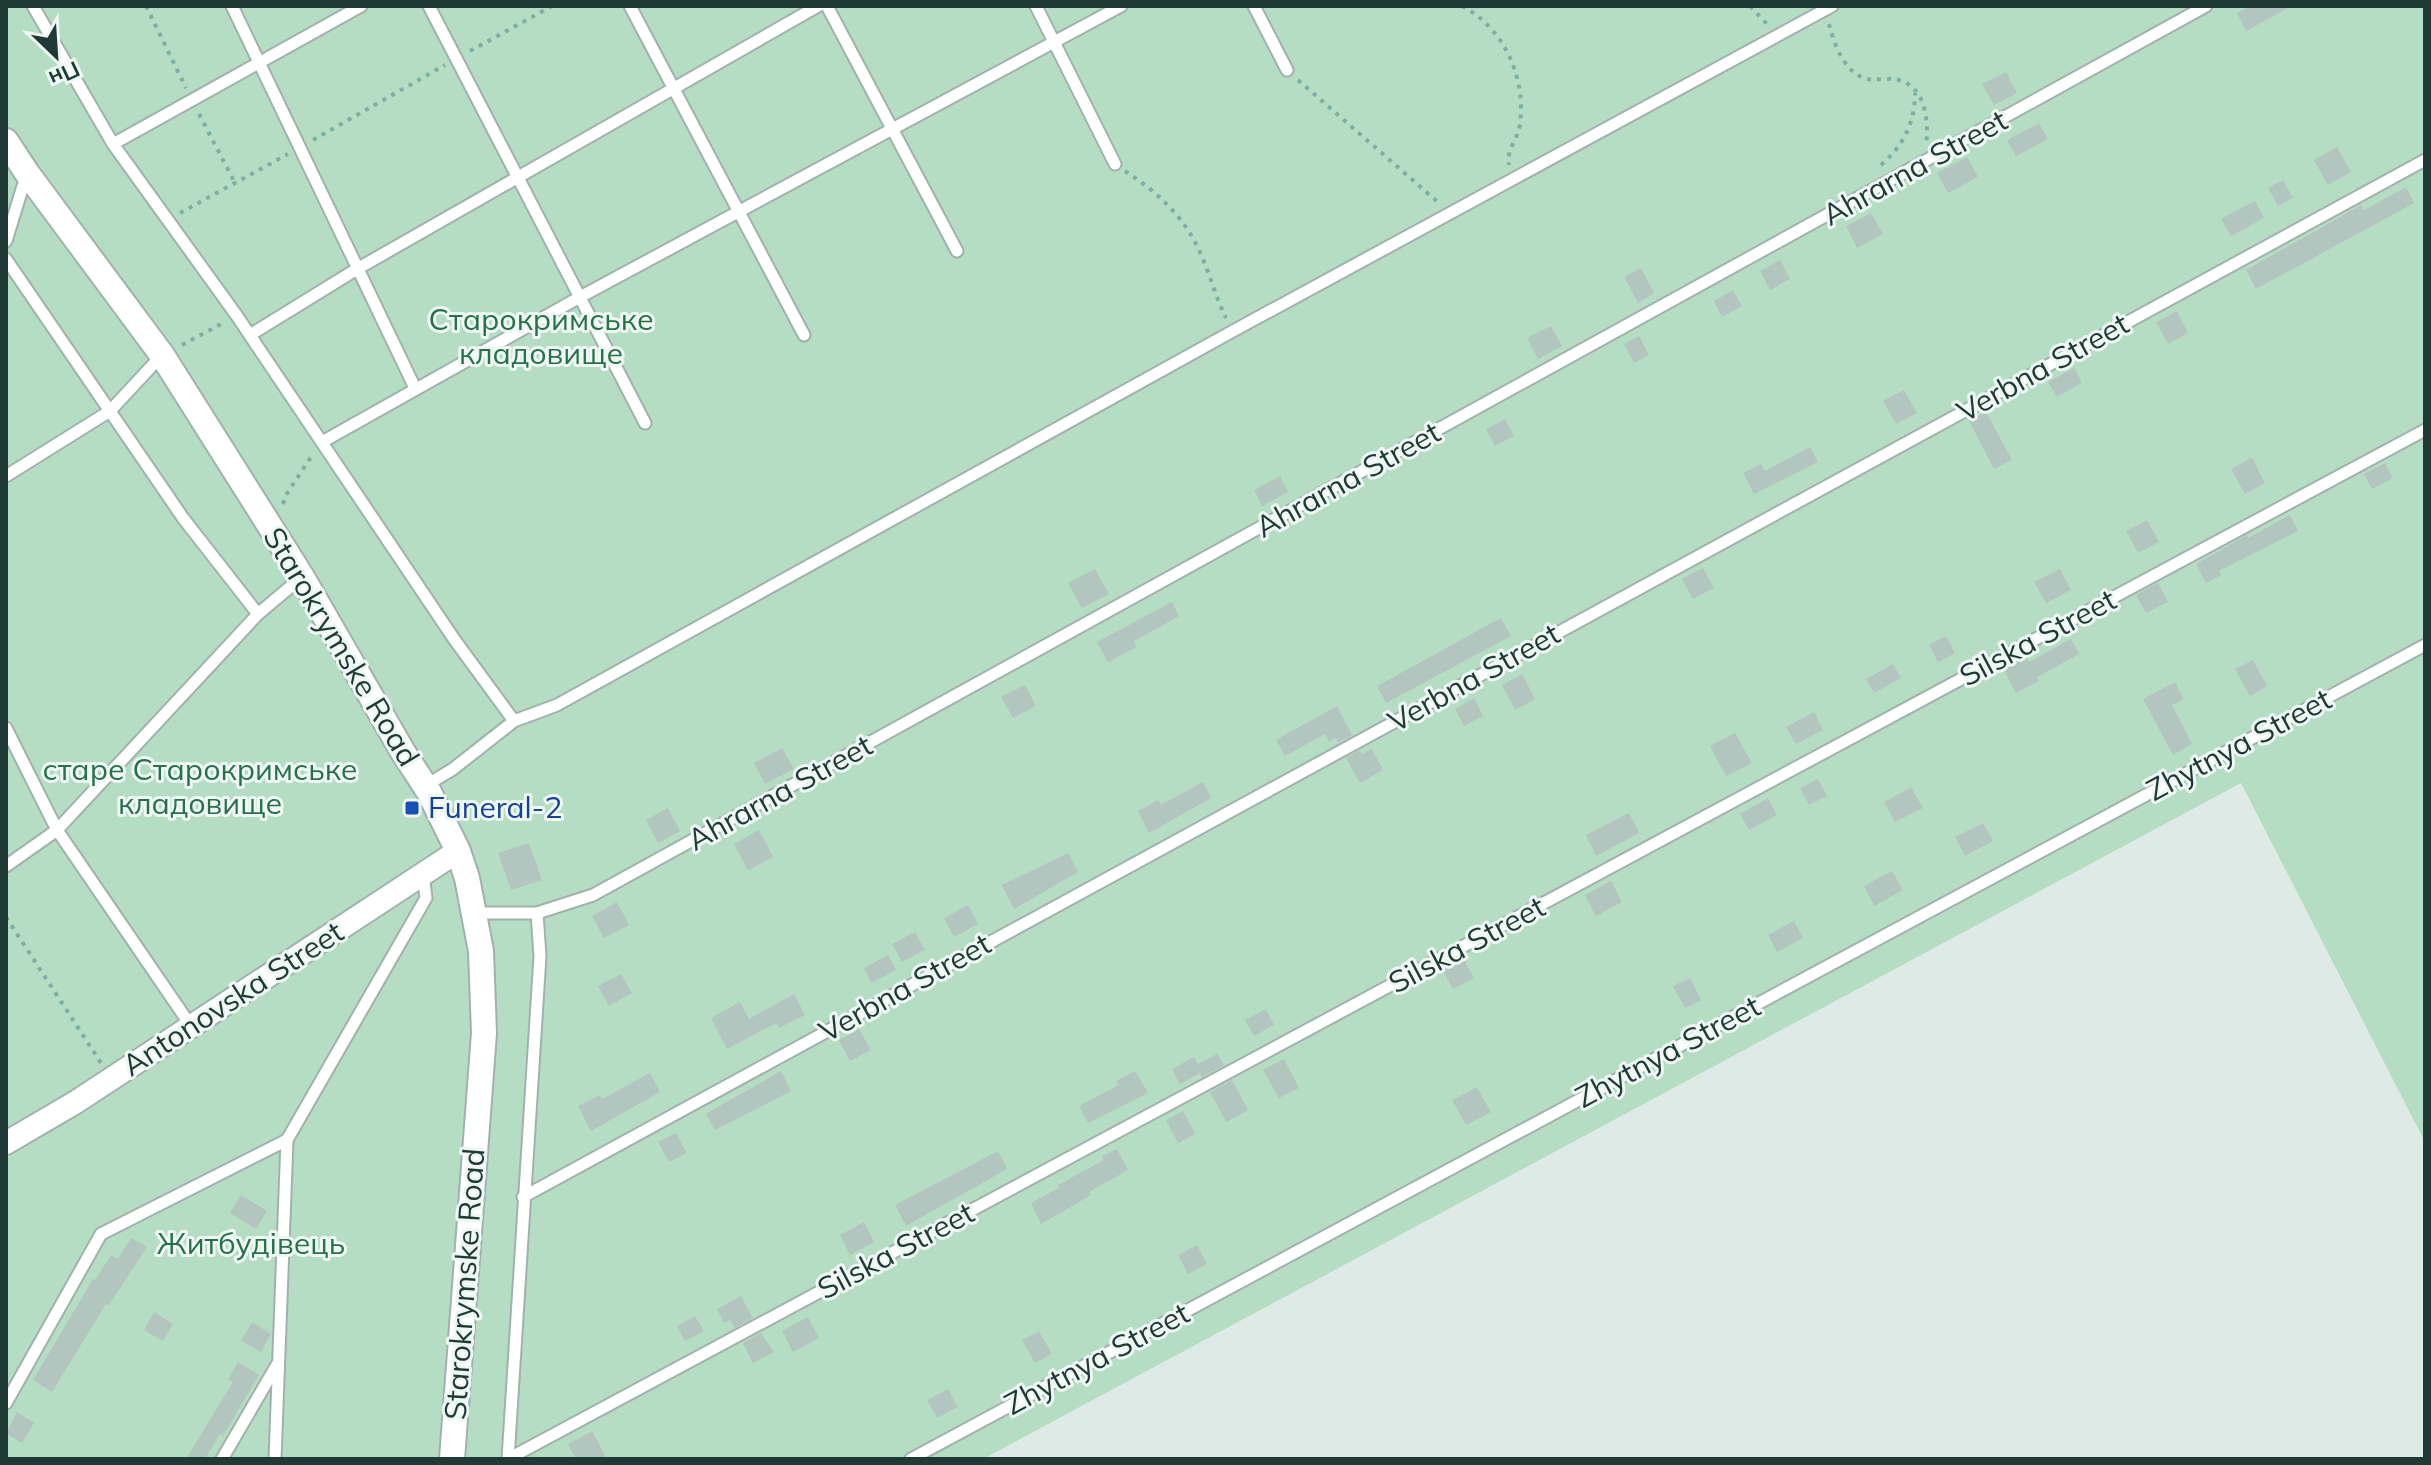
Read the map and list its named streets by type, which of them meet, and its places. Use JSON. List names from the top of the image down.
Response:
{
  "streets": {
    "street": ["Starokrymske Road", "Antonovska Street"],
    "lane": [
      "Ahrarna Street",
      "Verbna Street",
      "Silska Street",
      "Zhytnya Street"
    ]
  },
  "crossings": [
    ["Ahrarna Street", "Starokrymske Road"],
    ["Starokrymske Road", "Antonovska Street"]
  ],
  "parks": ["Старокримське кладовище", "старе Старокримське кладовище", "Житбудівець"],
  "places": {
    "transit": ["Funeral-2"]
  },
  "north": "bottom right"
}
